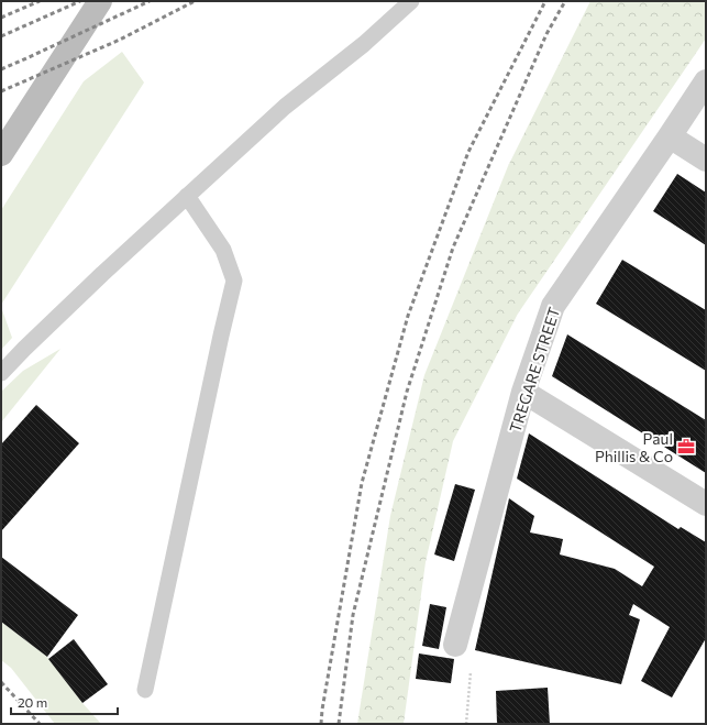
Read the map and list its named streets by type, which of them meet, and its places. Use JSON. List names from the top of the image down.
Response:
{
  "streets": {
    "street": ["TREGARE STREET"]
  },
  "places": {
    "office": ["Paul Phillis & Co"]
  },
  "scale_bar": "20 m"
}
